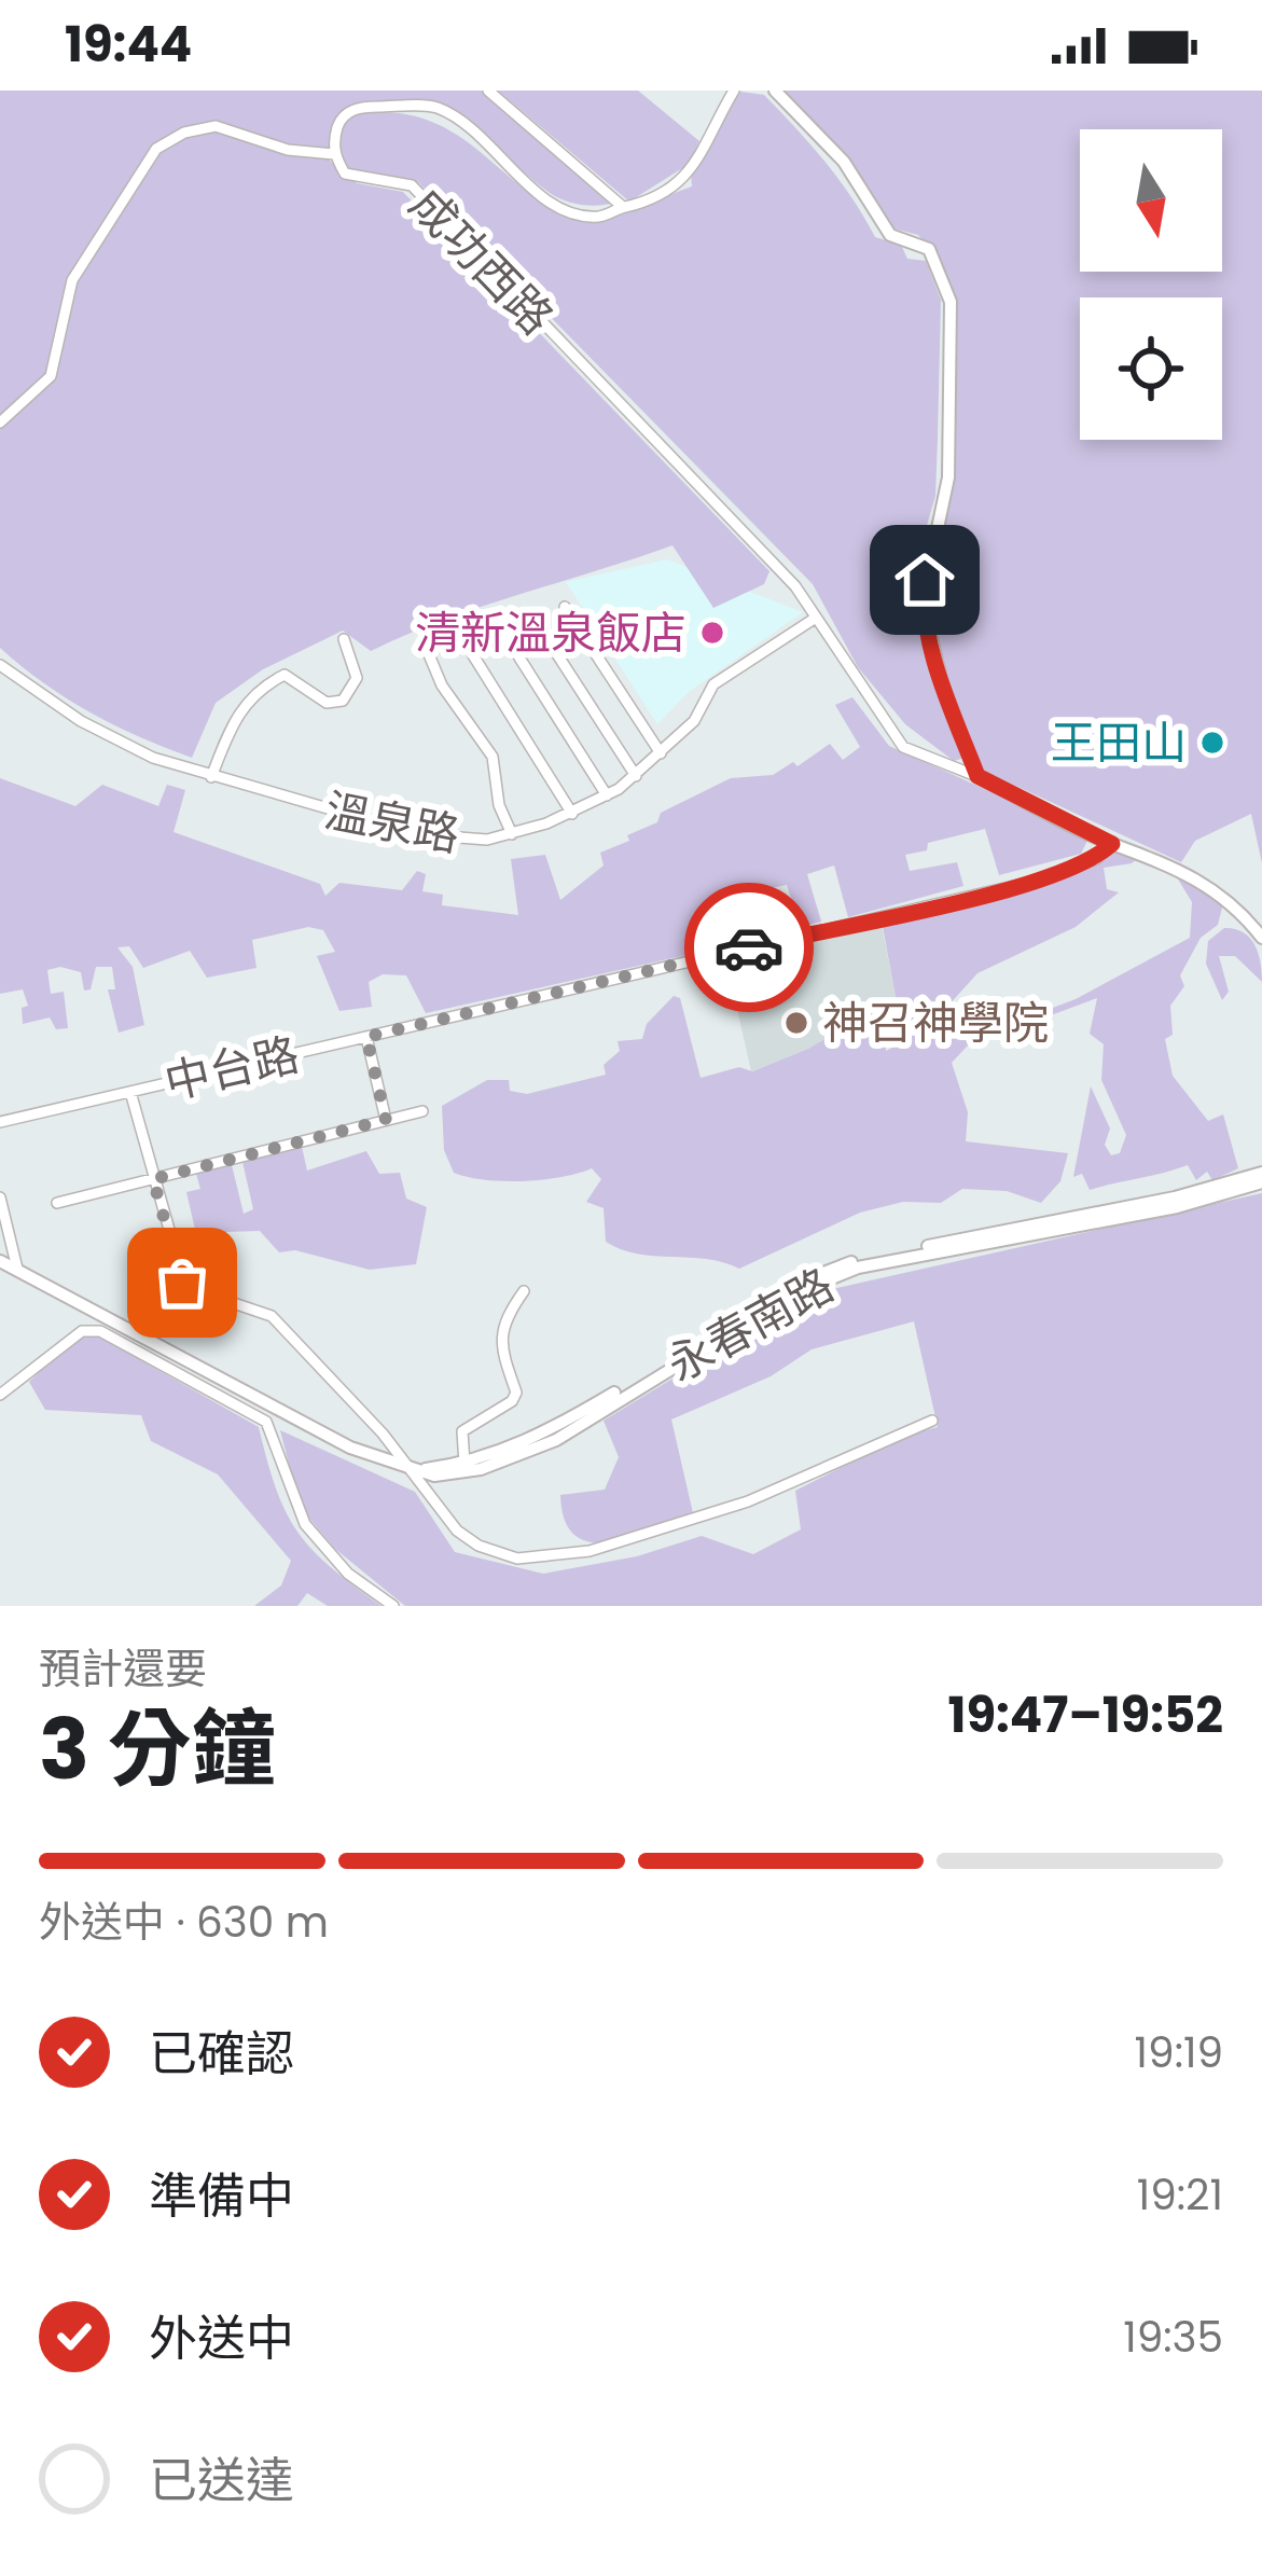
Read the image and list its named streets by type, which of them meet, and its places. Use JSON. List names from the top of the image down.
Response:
{
  "streets": {
    "street": [
      "成功西路",
      "溫泉路",
      "中台路",
      "永春南路"
    ]
  },
  "crossings": [
    ["成功西路", "溫泉路"],
    ["成功西路", "中台路"]
  ],
  "places": ["清新溫泉飯店", "王田山", "神召神學院"],
  "north": "bottom",
  "page": {
    "status": "19:44",
    "heading": ["3 分鐘", "預計還要", "19:47–19:52"],
    "bar": "外送中 · 630 m",
    "list": [
      ["已確認", "19:19"],
      ["準備中", "19:21"],
      ["外送中", "19:35"],
      "已送達"
    ]
  }
}
